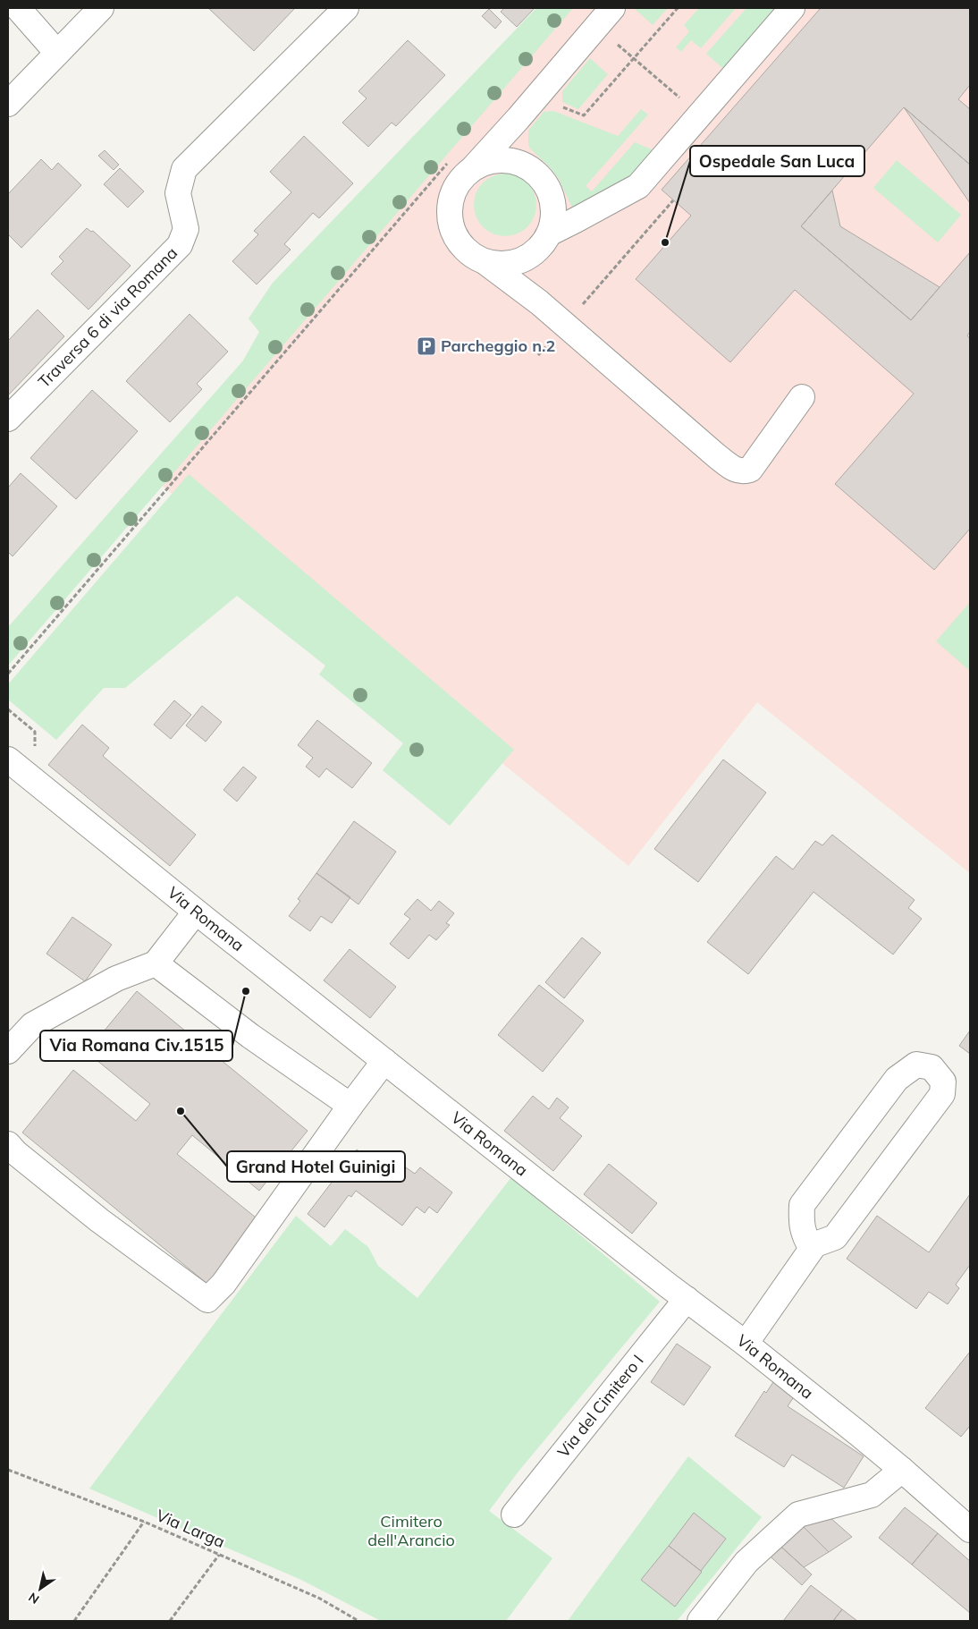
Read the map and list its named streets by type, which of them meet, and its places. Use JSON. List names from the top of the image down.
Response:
{
  "streets": {
    "main road": ["Traversa 6 di via Romana", "Via Romana", "Via del Cimitero I"],
    "path": ["Via Larga"]
  },
  "crossings": [
    ["Via Romana", "Via del Cimitero I"]
  ],
  "parks": ["Cimitero dell'Arancio"],
  "places": {
    "other": ["Ospedale San Luca", "Via Romana Civ.1515", "Grand Hotel Guinigi"],
    "parking": ["Parcheggio n.2"]
  },
  "north": "bottom left"
}
